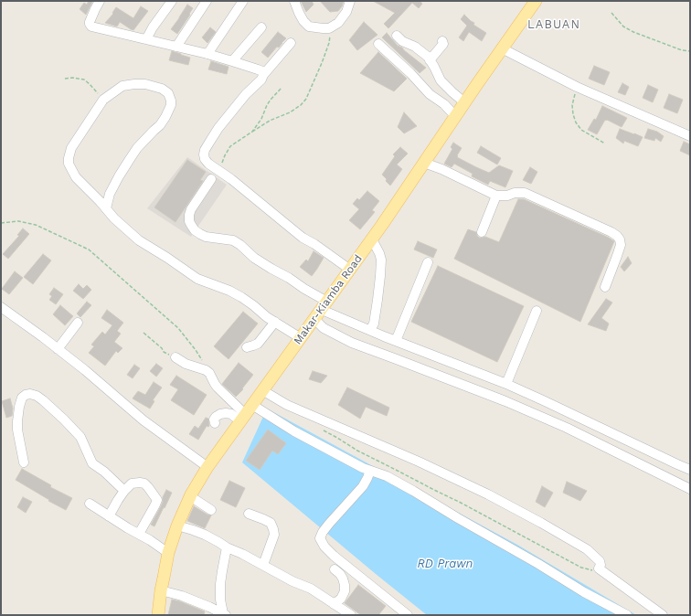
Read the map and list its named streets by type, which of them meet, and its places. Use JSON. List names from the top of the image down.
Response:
{
  "streets": {
    "main road": ["Makar-Kiamba Road"]
  },
  "districts": ["LABUAN"],
  "water": ["RD Prawn"]
}
